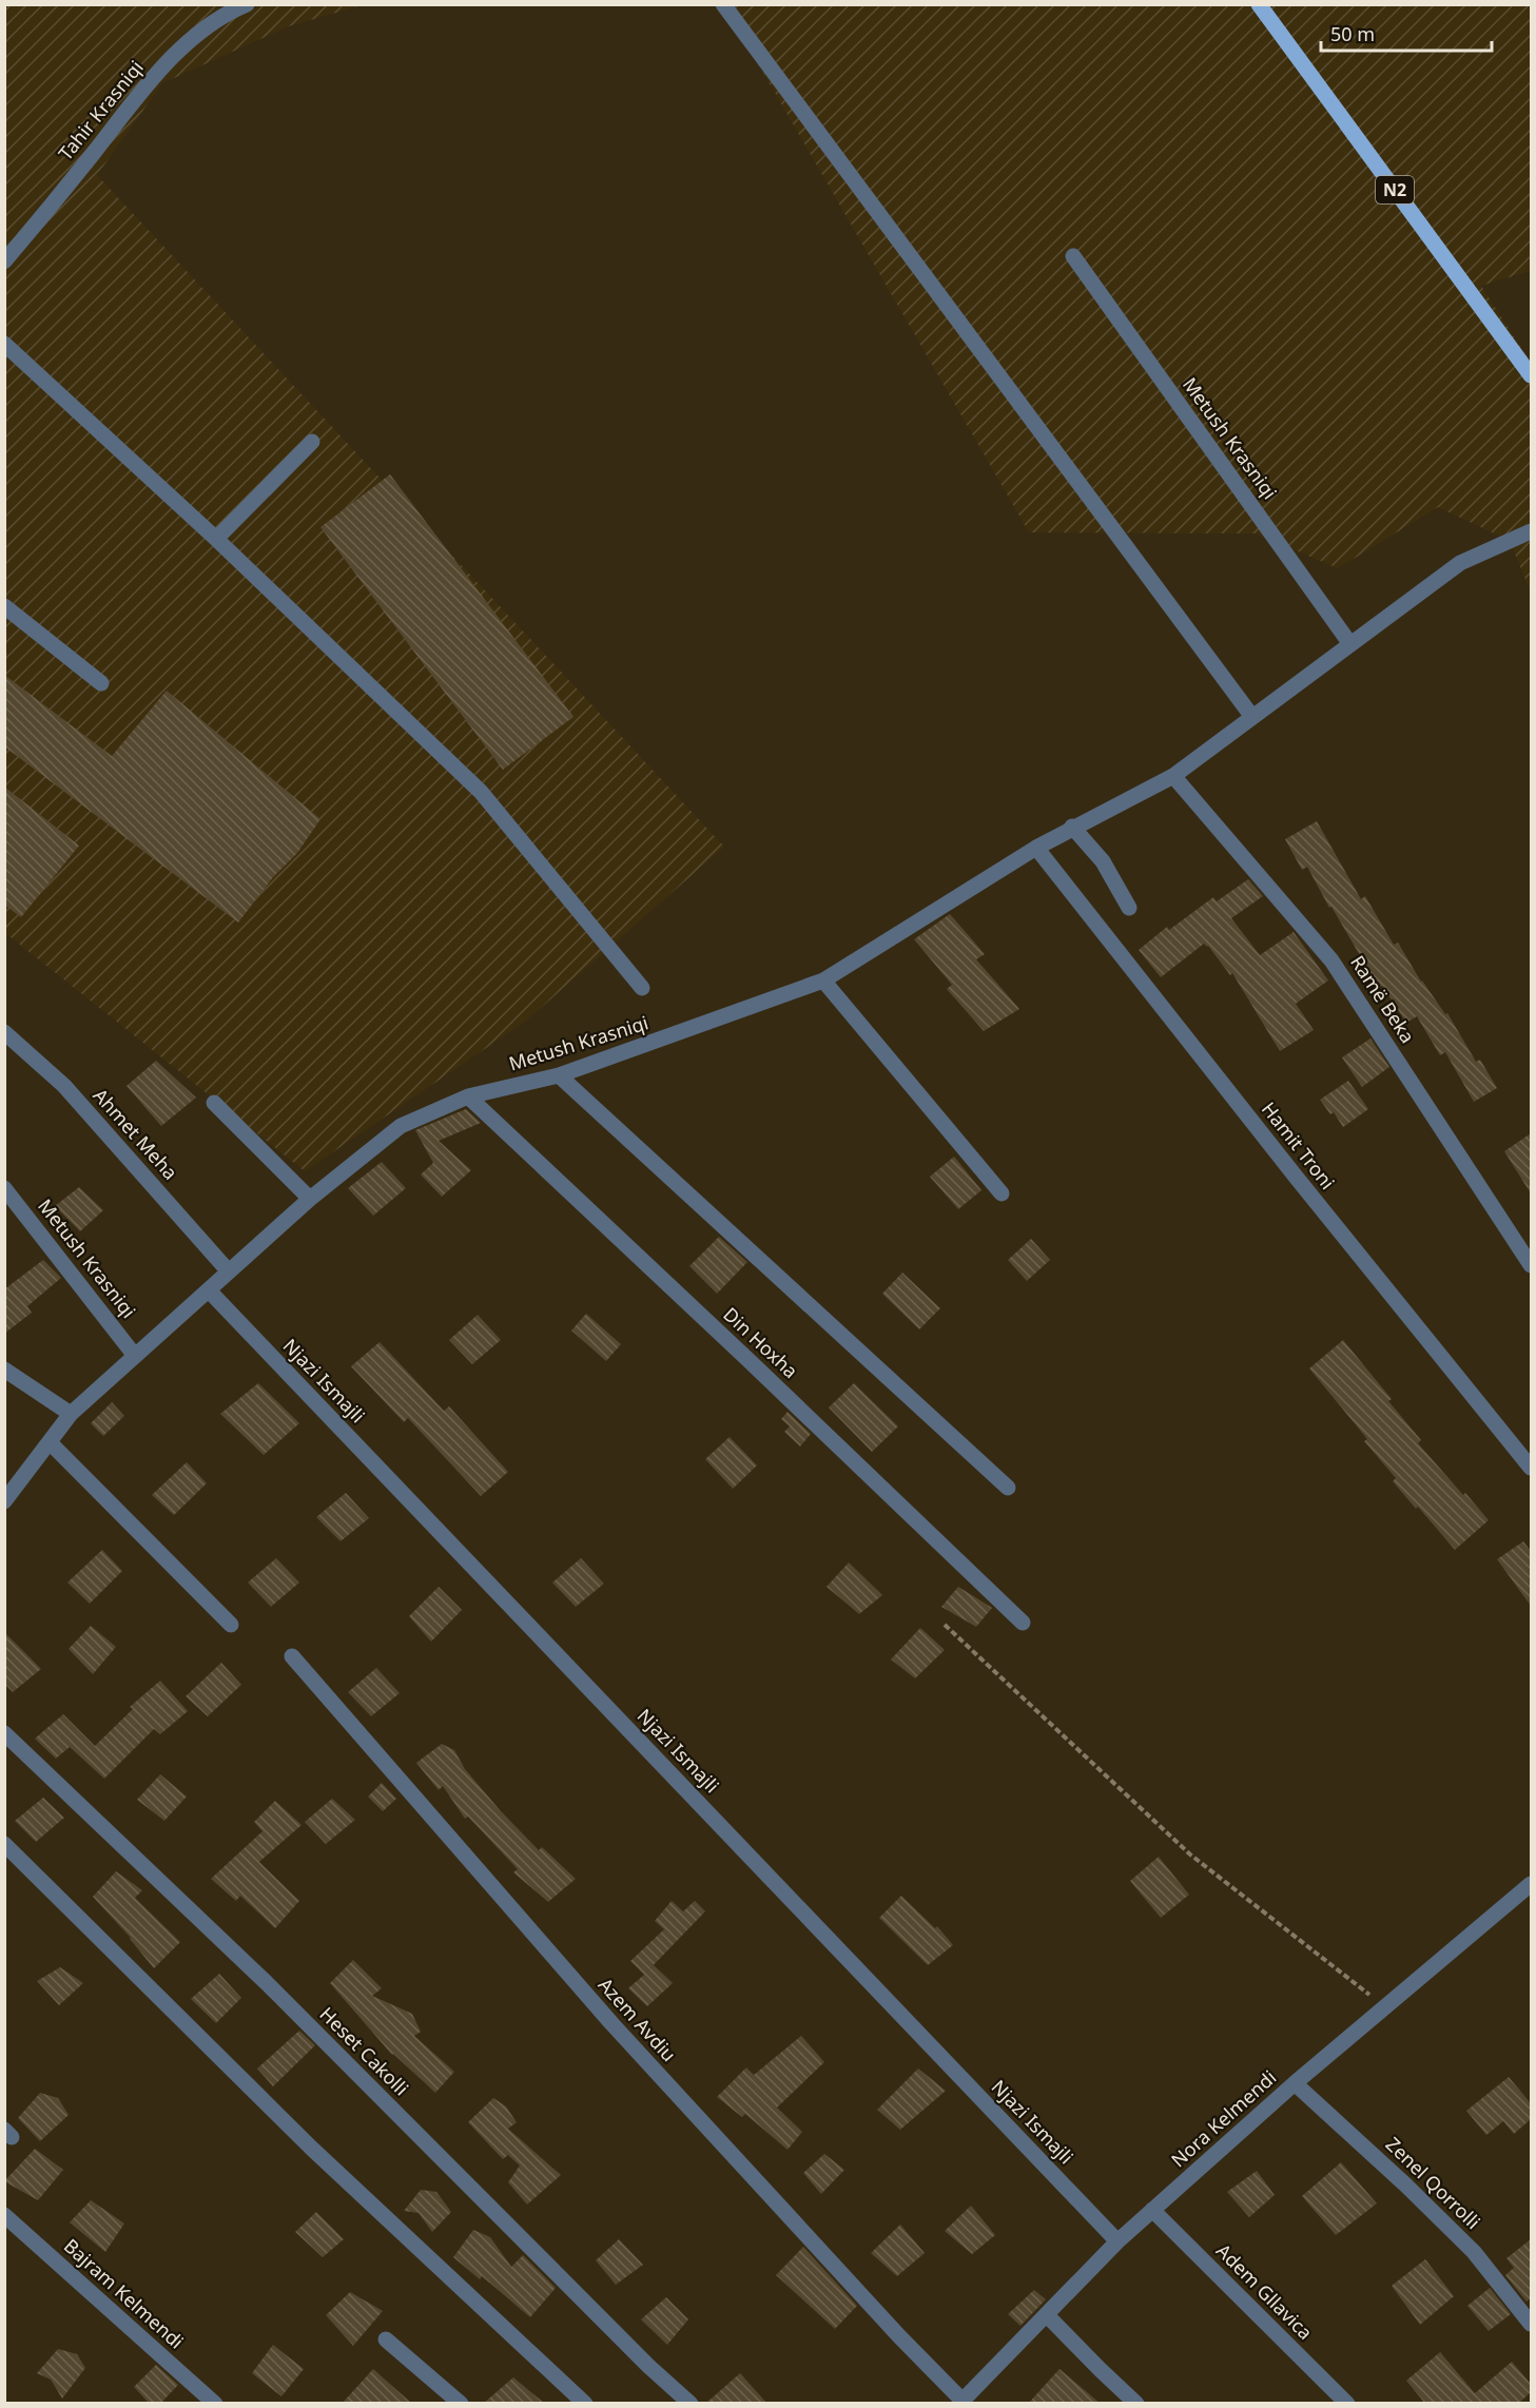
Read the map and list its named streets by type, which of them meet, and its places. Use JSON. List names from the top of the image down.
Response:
{
  "streets": {
    "main road": ["N2"],
    "street": [
      "Tahir Krasniqi",
      "Metush Krasniqi",
      "Ramë Beka",
      "Ahmet Meha",
      "Hamit Troni",
      "Din Hoxha",
      "Njazi Ismajli",
      "Azem Avdiu",
      "Heset Cakolli",
      "Nora Kelmendi",
      "Zenel Qorrolli",
      "Adem Gllavica",
      "Bajram Kelmendi"
    ]
  },
  "crossings": [
    ["Metush Krasniqi", "Ramë Beka"],
    ["Metush Krasniqi", "Ahmet Meha"],
    ["Metush Krasniqi", "Hamit Troni"],
    ["Metush Krasniqi", "Din Hoxha"],
    ["Metush Krasniqi", "Njazi Ismajli"],
    ["Njazi Ismajli", "Nora Kelmendi"],
    ["Azem Avdiu", "Nora Kelmendi"],
    ["Nora Kelmendi", "Zenel Qorrolli"],
    ["Nora Kelmendi", "Adem Gllavica"]
  ],
  "scale_bar": "50 m"
}
